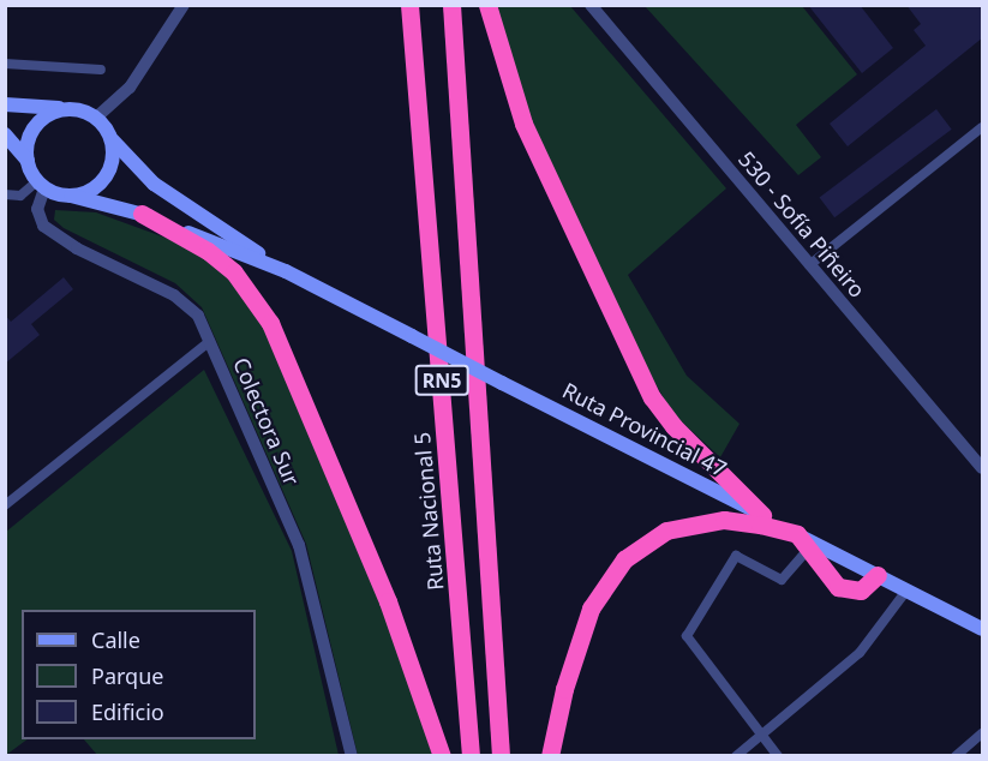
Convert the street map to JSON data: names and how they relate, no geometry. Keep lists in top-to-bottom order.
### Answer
{
  "streets": {
    "highway": ["RN5", "Ruta Nacional 5"],
    "main road": ["Ruta Provincial 47"],
    "street": ["530 - Sofía Piñeiro", "Colectora Sur"]
  },
  "crossings": [
    ["Colectora Sur", "Ruta Provincial 47"]
  ],
  "legend": ["Calle", "Parque", "Edificio"]
}
